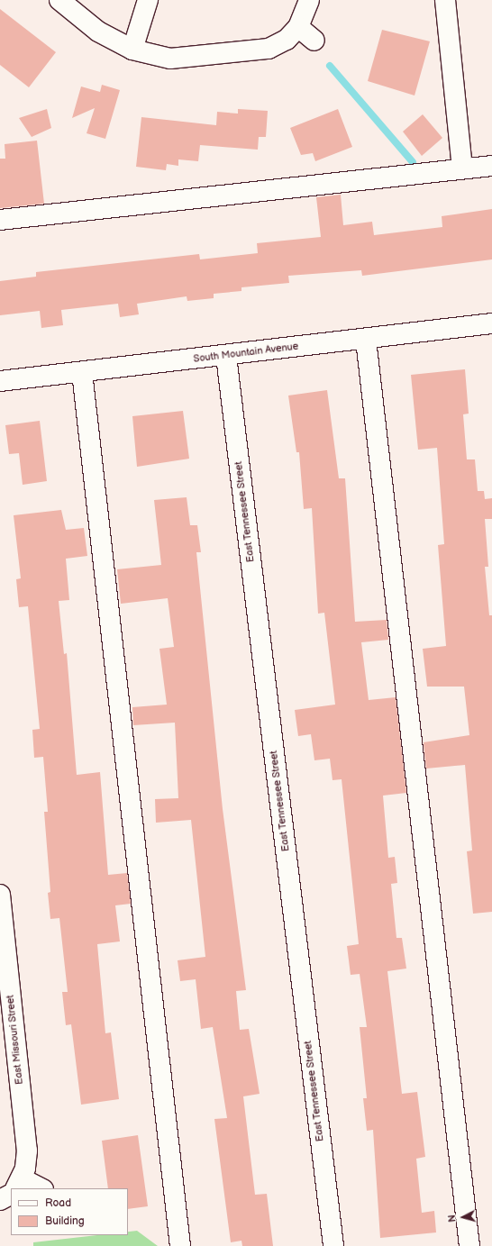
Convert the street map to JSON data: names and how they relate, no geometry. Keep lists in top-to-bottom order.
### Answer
{
  "streets": {
    "street": ["South Mountain Avenue", "East Tennessee Street", "East Missouri Street"]
  },
  "crossings": [
    ["South Mountain Avenue", "East Tennessee Street"]
  ],
  "legend": ["Road", "Building"],
  "north": "left"
}
